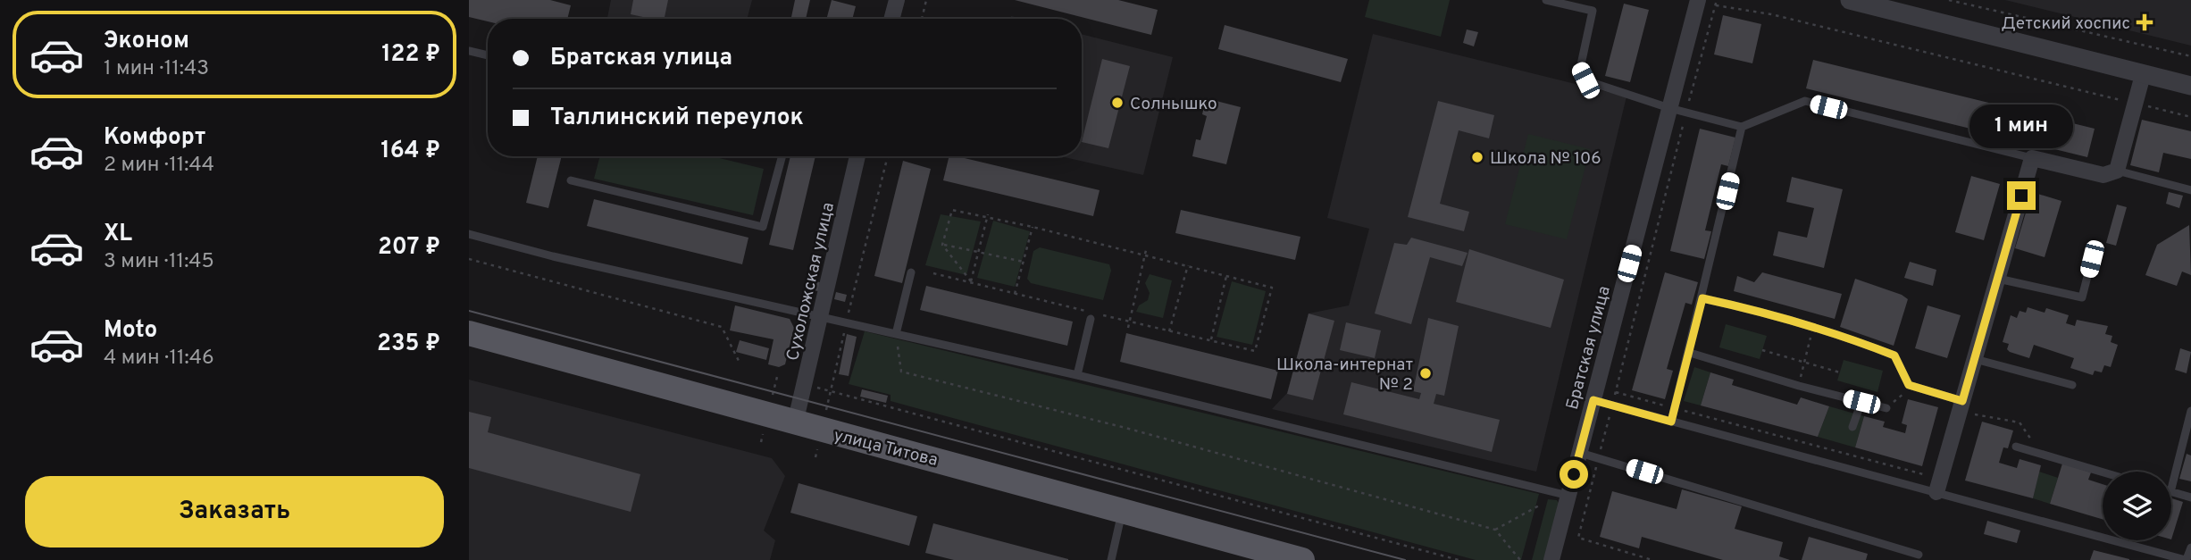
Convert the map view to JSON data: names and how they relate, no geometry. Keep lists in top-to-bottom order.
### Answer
{
  "streets": {
    "main road": ["улица Титова"],
    "street": ["Сухоложская улица", "Братская улица"]
  },
  "crossings": [
    ["Сухоложская улица", "улица Титова"]
  ],
  "places": {
    "health": ["Детский хоспис"],
    "other": ["Солнышко", "Школа № 106", "Школа-интернат № 2"]
  },
  "page": {
    "list": [
      {
        "name": "Эконом",
        "note": "1 мин · 11:43",
        "value": "122 ₽"
      },
      {
        "name": "Комфорт",
        "note": "2 мин · 11:44",
        "value": "164 ₽"
      },
      {
        "name": "XL",
        "note": "3 мин · 11:45",
        "value": "207 ₽"
      },
      {
        "name": "Moto",
        "note": "4 мин · 11:46",
        "value": "235 ₽"
      }
    ],
    "banner": ["Братская улица", "Таллинский переулок"],
    "bubble": "1 мин",
    "buttons": "Заказать"
  }
}
